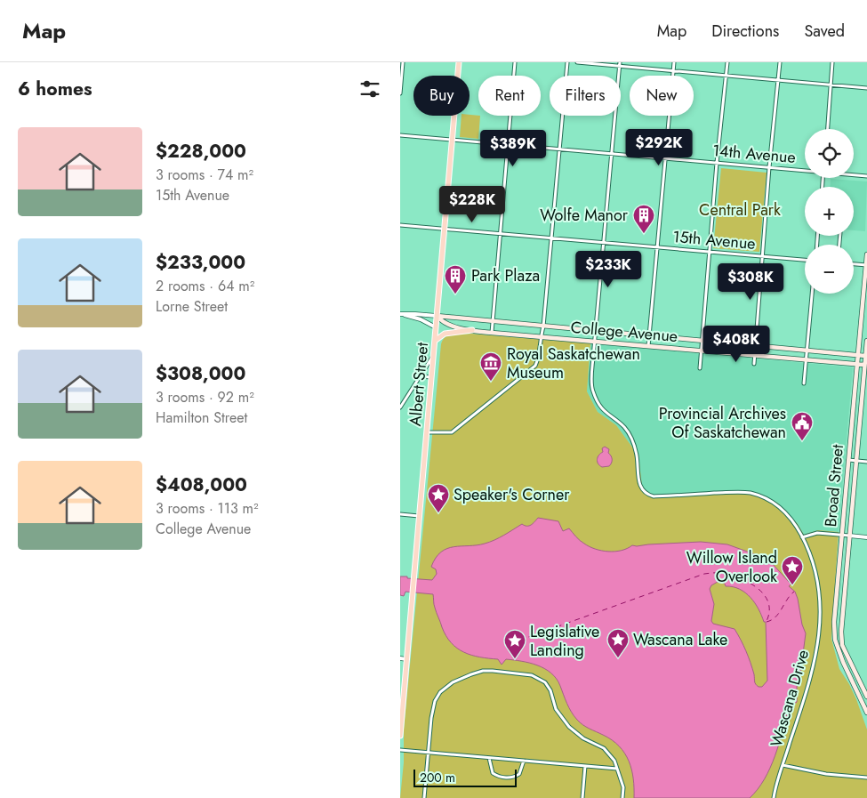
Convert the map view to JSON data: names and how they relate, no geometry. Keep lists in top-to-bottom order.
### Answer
{
  "streets": {
    "main road": ["College Avenue", "Albert Street", "Broad Street"],
    "street": ["14th Avenue", "15th Avenue", "Wascana Drive"]
  },
  "crossings": [
    ["14th Avenue", "Albert Street"],
    ["14th Avenue", "Wascana Drive"],
    ["15th Avenue", "Albert Street"],
    ["15th Avenue", "Wascana Drive"],
    ["College Avenue", "Albert Street"],
    ["College Avenue", "Broad Street"],
    ["College Avenue", "Wascana Drive"]
  ],
  "parks": ["Central Park"],
  "places": {
    "building": ["Wolfe Manor", "Park Plaza"],
    "museum": ["Royal Saskatchewan Museum"],
    "public building": ["Provincial Archives Of Saskatchewan"],
    "place": [
      "Speaker's Corner",
      "Willow Island Overlook",
      "Wascana Lake",
      "Legislative Landing"
    ]
  },
  "scale_bar": "200 m",
  "page": {
    "header": "Map",
    "nav": ["Map", "Directions", "Saved"],
    "heading": "6 homes",
    "chip": [
      "Buy",
      "Rent",
      "Filters",
      "New"
    ],
    "list": [
      {
        "name": "$228,000",
        "note": "3 rooms · 74 m² · 15th Avenue"
      },
      {
        "name": "$233,000",
        "note": "2 rooms · 64 m² · Lorne Street"
      },
      {
        "name": "$308,000",
        "note": "3 rooms · 92 m² · Hamilton Street"
      },
      {
        "name": "$408,000",
        "note": "3 rooms · 113 m² · College Avenue"
      }
    ],
    "map_buttons": ["+", "−"],
    "price": [
      "$292K",
      "$389K",
      "$228K",
      "$233K",
      "$308K",
      "$408K"
    ],
    "scale": "200 m"
  }
}
